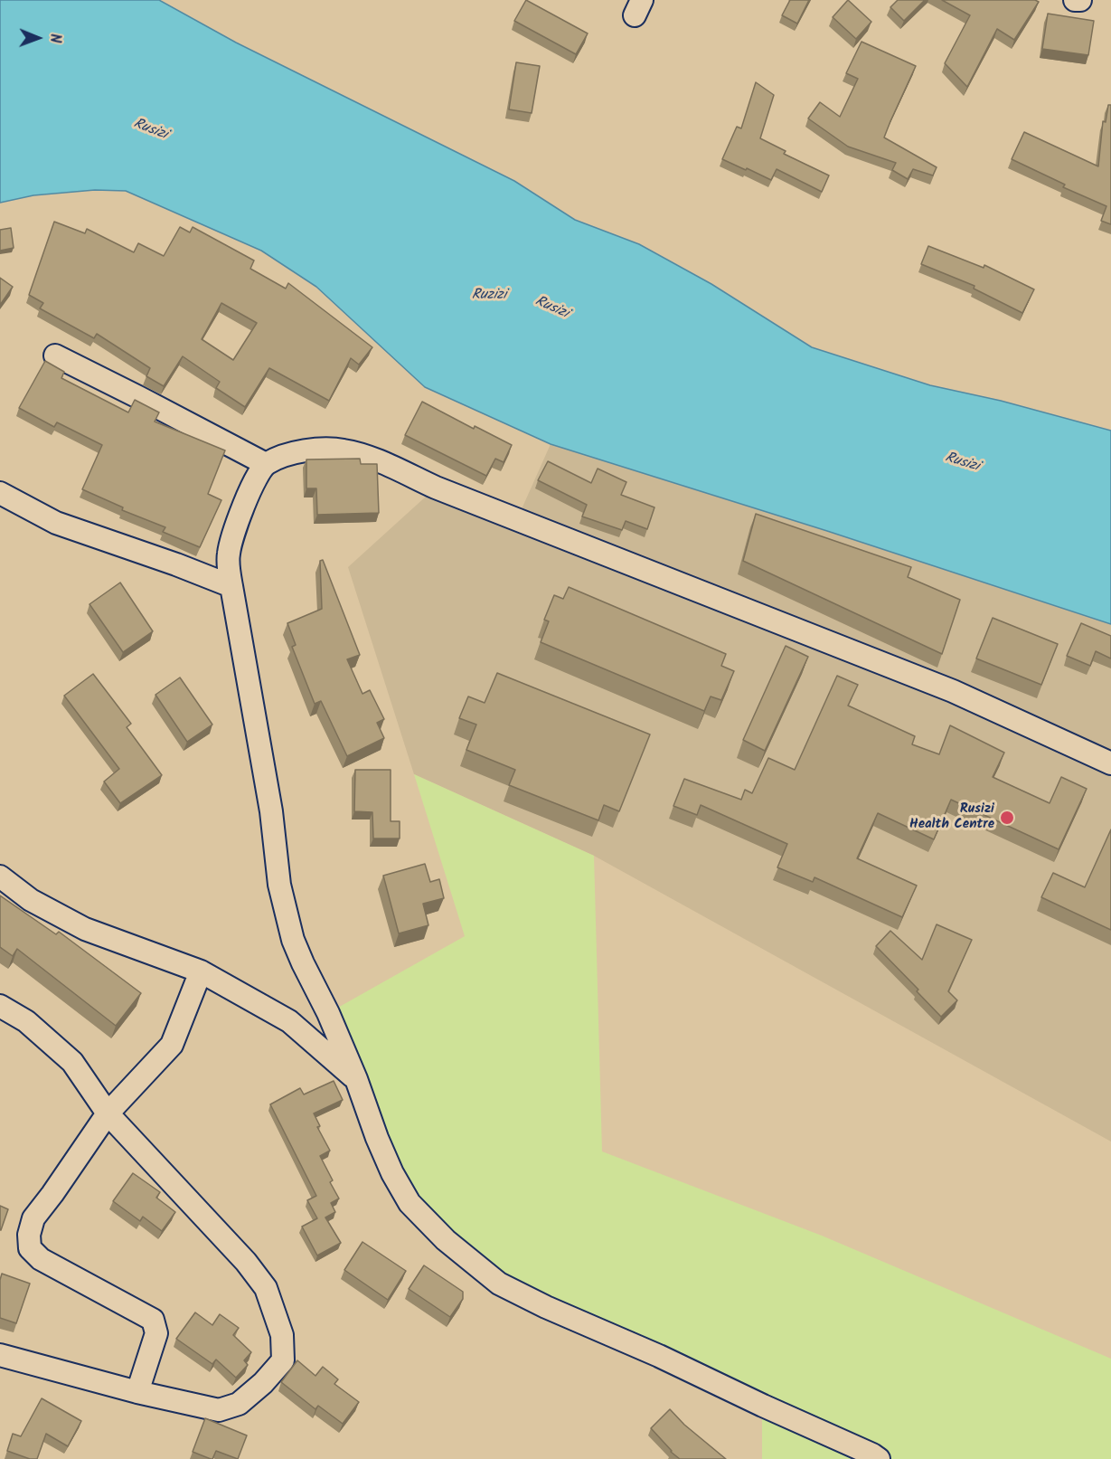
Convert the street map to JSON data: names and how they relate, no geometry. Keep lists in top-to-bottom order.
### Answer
{
  "water": ["Rusizi", "Ruzizi"],
  "places": ["Rusizi Health Centre"],
  "north": "right"
}
